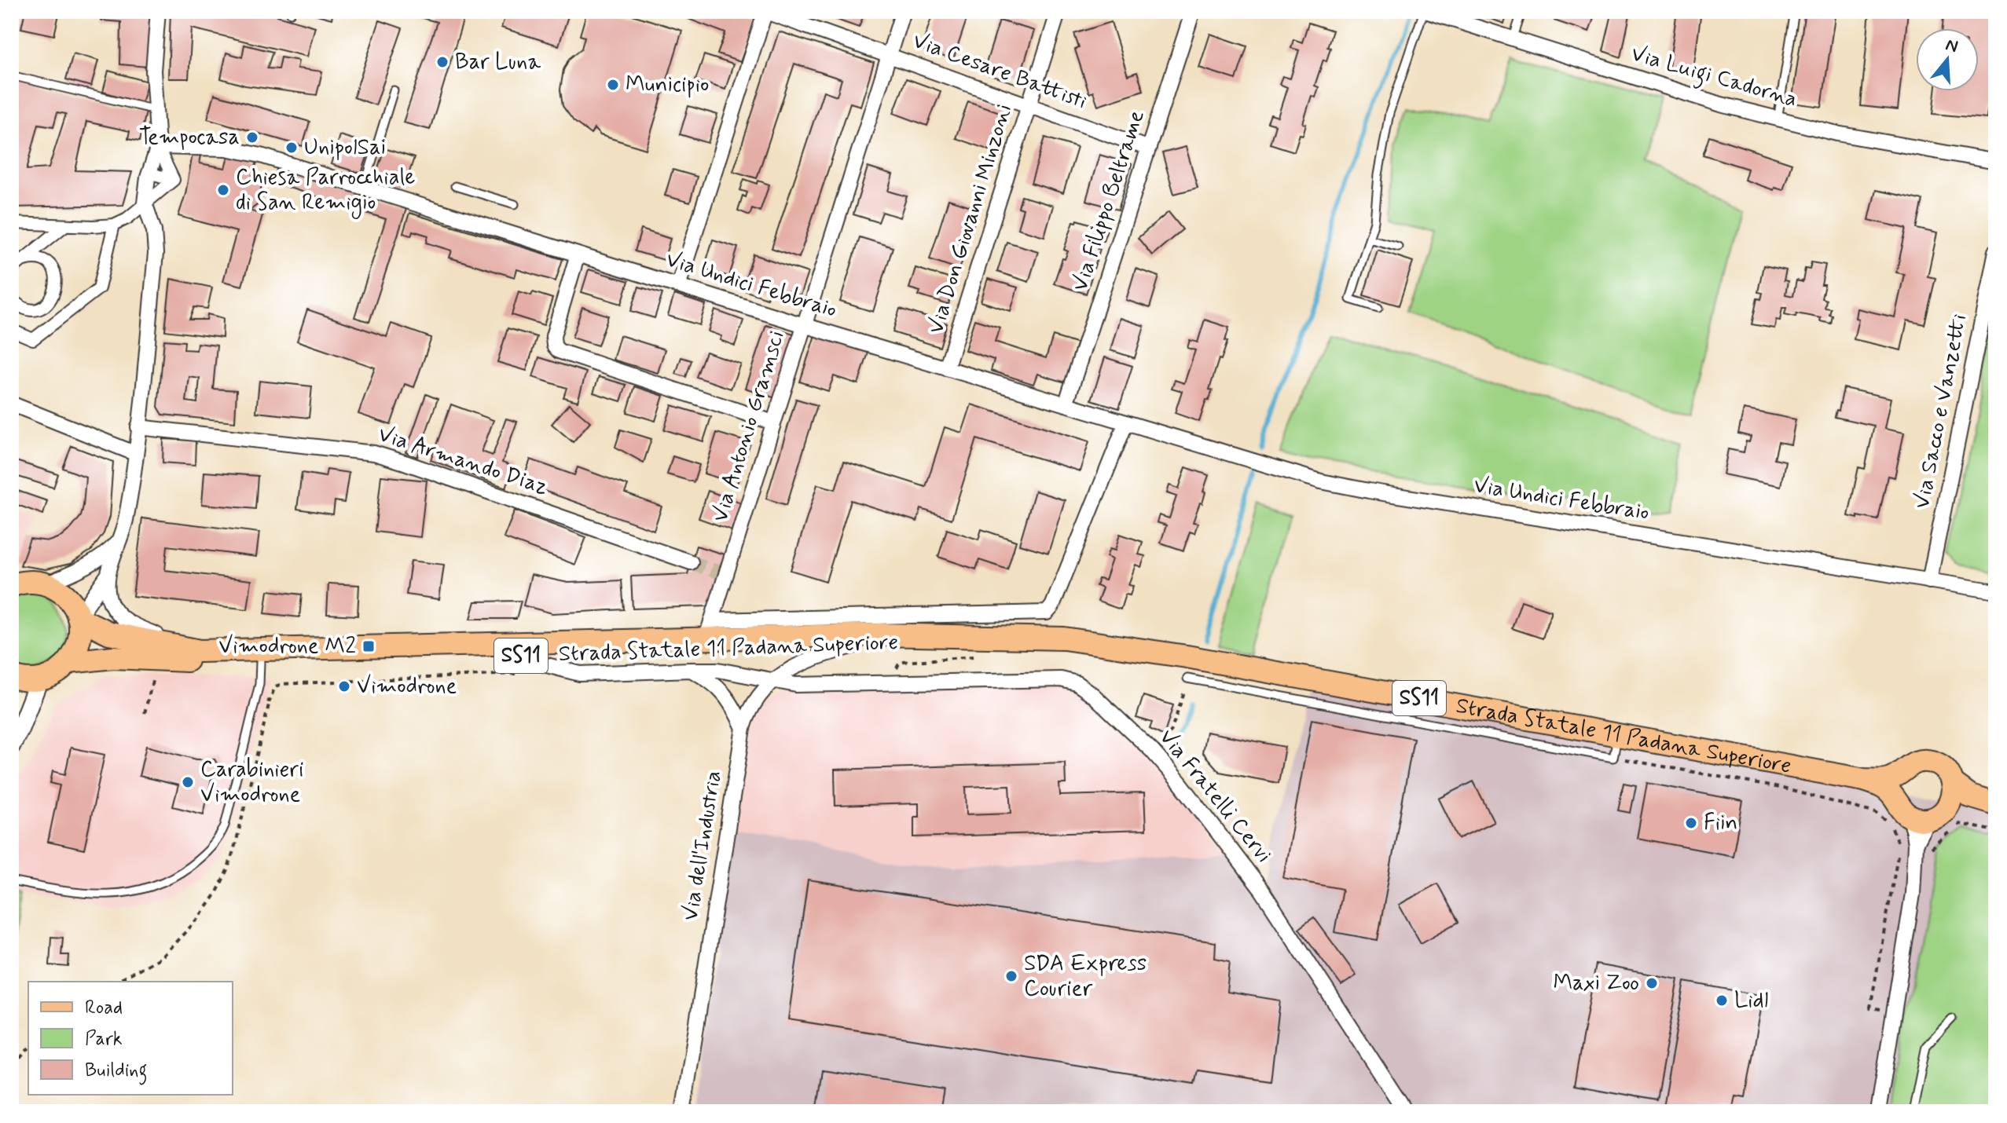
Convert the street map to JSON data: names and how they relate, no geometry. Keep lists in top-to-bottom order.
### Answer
{
  "streets": {
    "main road": ["Strada Statale 11 Padana Superiore", "SS11"],
    "street": [
      "Via Cesare Battisti",
      "Via Luigi Cadorna",
      "Via Filippo Beltrame",
      "Via Don Giovanni Minzoni",
      "Via Undici Febbraio",
      "Via Sacco e Vanzetti",
      "Via Antonio Gramsci",
      "Via Armando Diaz",
      "Via Fratelli Cervi",
      "Via dell'Industria"
    ]
  },
  "crossings": [
    ["Via Cesare Battisti", "Via Filippo Beltrame"],
    ["Via Cesare Battisti", "Via Don Giovanni Minzoni"],
    ["Via Cesare Battisti", "Via Antonio Gramsci"],
    ["Via Filippo Beltrame", "Via Undici Febbraio"],
    ["Via Don Giovanni Minzoni", "Via Undici Febbraio"],
    ["Via Undici Febbraio", "Via Sacco e Vanzetti"],
    ["Via Undici Febbraio", "Via Antonio Gramsci"],
    ["Via Antonio Gramsci", "Strada Statale 11 Padana Superiore"],
    ["Strada Statale 11 Padana Superiore", "Via Fratelli Cervi"],
    ["Strada Statale 11 Padana Superiore", "Via dell'Industria"],
    ["Via Fratelli Cervi", "Via dell'Industria"]
  ],
  "places": {
    "other": [
      "Bar Luna",
      "Municipio",
      "Tempocasa",
      "UnipolSai",
      "Chiesa Parrocchiale di San Remigio",
      "Vimodrone",
      "Carabinieri Vimodrone",
      "Fiin",
      "SDA Express Courier",
      "Maxi Zoo",
      "Lidl"
    ],
    "transit": ["Vimodrone M2"]
  },
  "legend": ["Road", "Park", "Building"],
  "north": "top"
}
